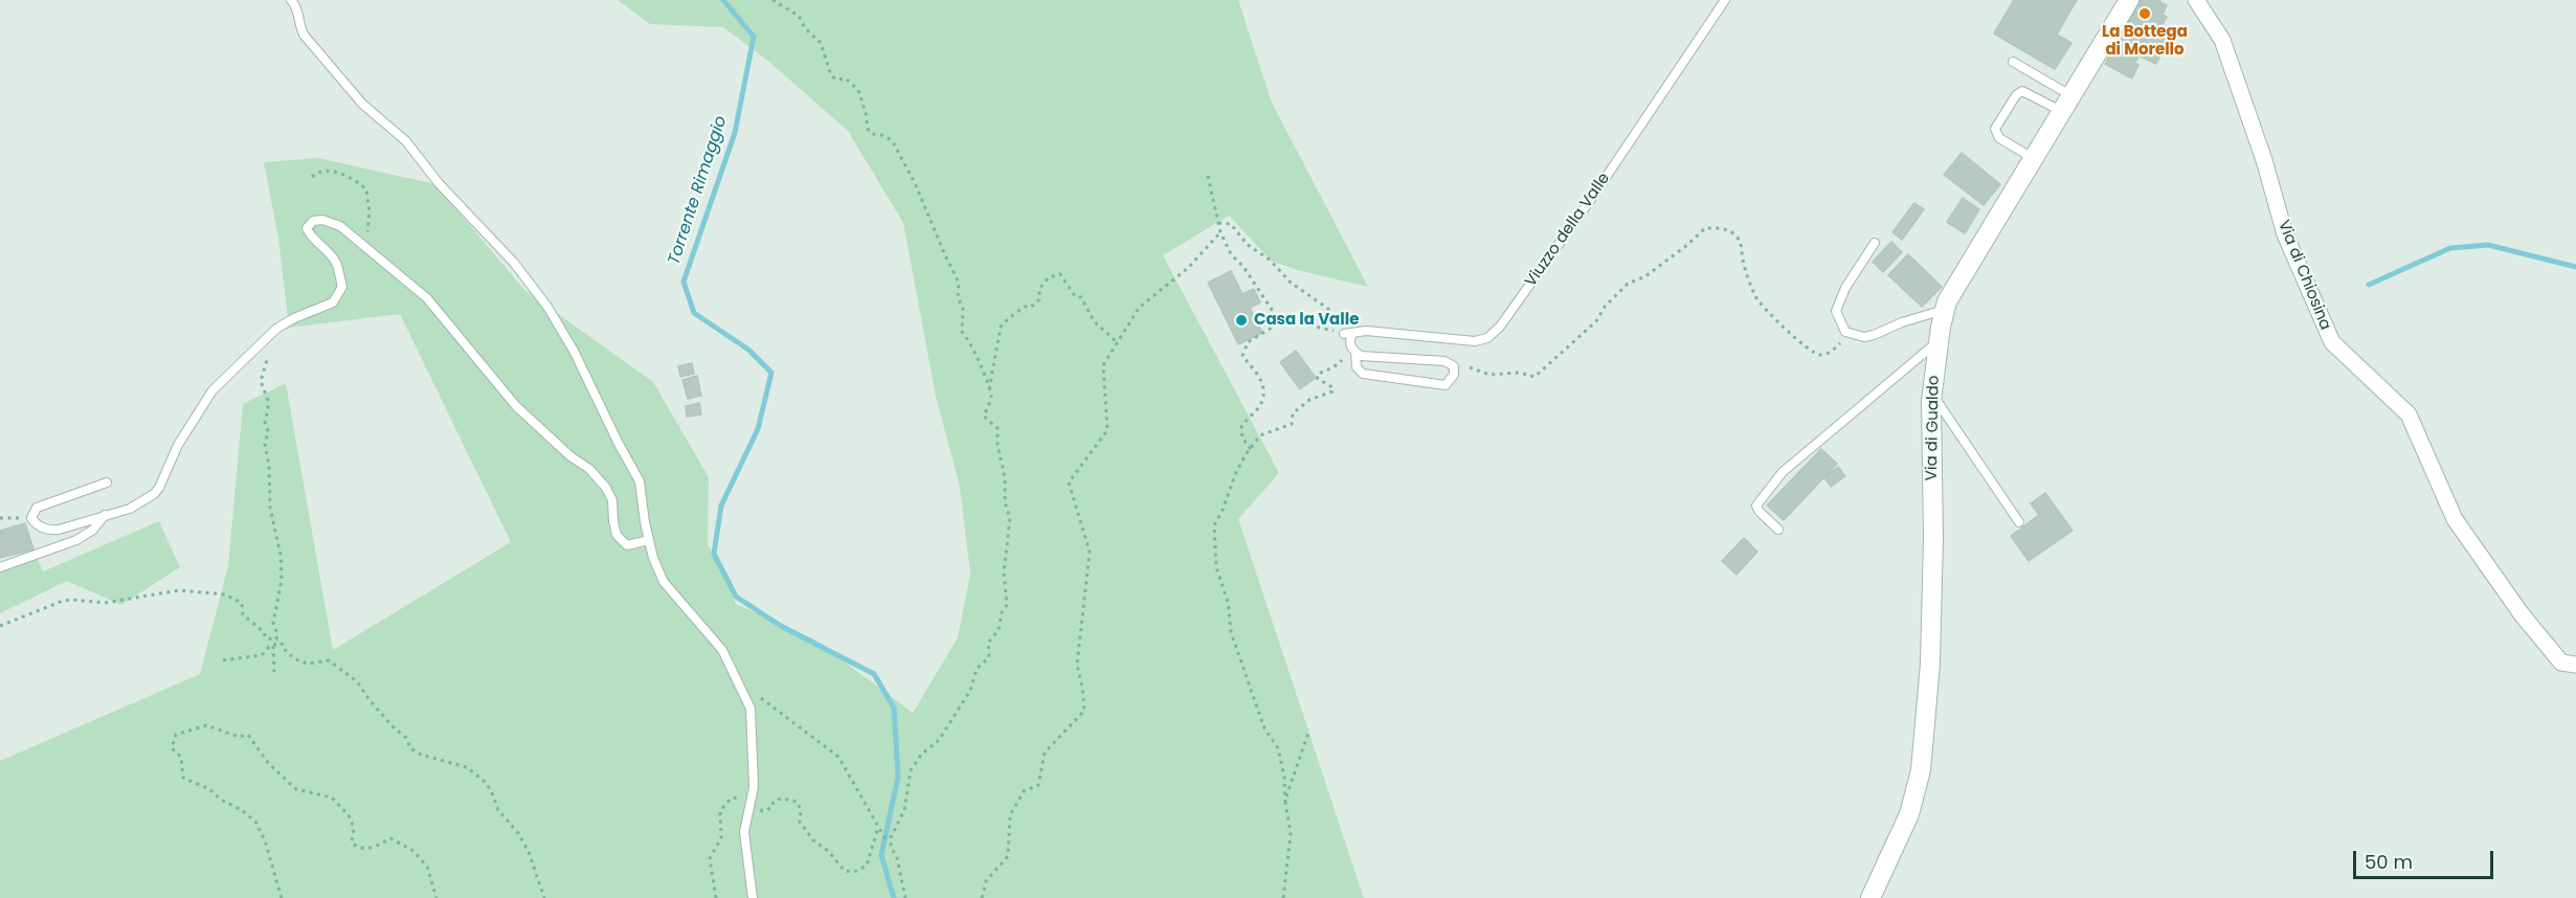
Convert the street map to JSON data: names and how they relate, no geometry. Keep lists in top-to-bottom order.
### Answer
{
  "streets": {
    "street": ["Via di Chiosina", "Via di Gualdo"],
    "lane": ["Viuzzo della Valle"]
  },
  "water": ["Torrente Rimaggio"],
  "places": ["La Bottega di Morello", "Casa la Valle"],
  "scale_bar": "50 m"
}
